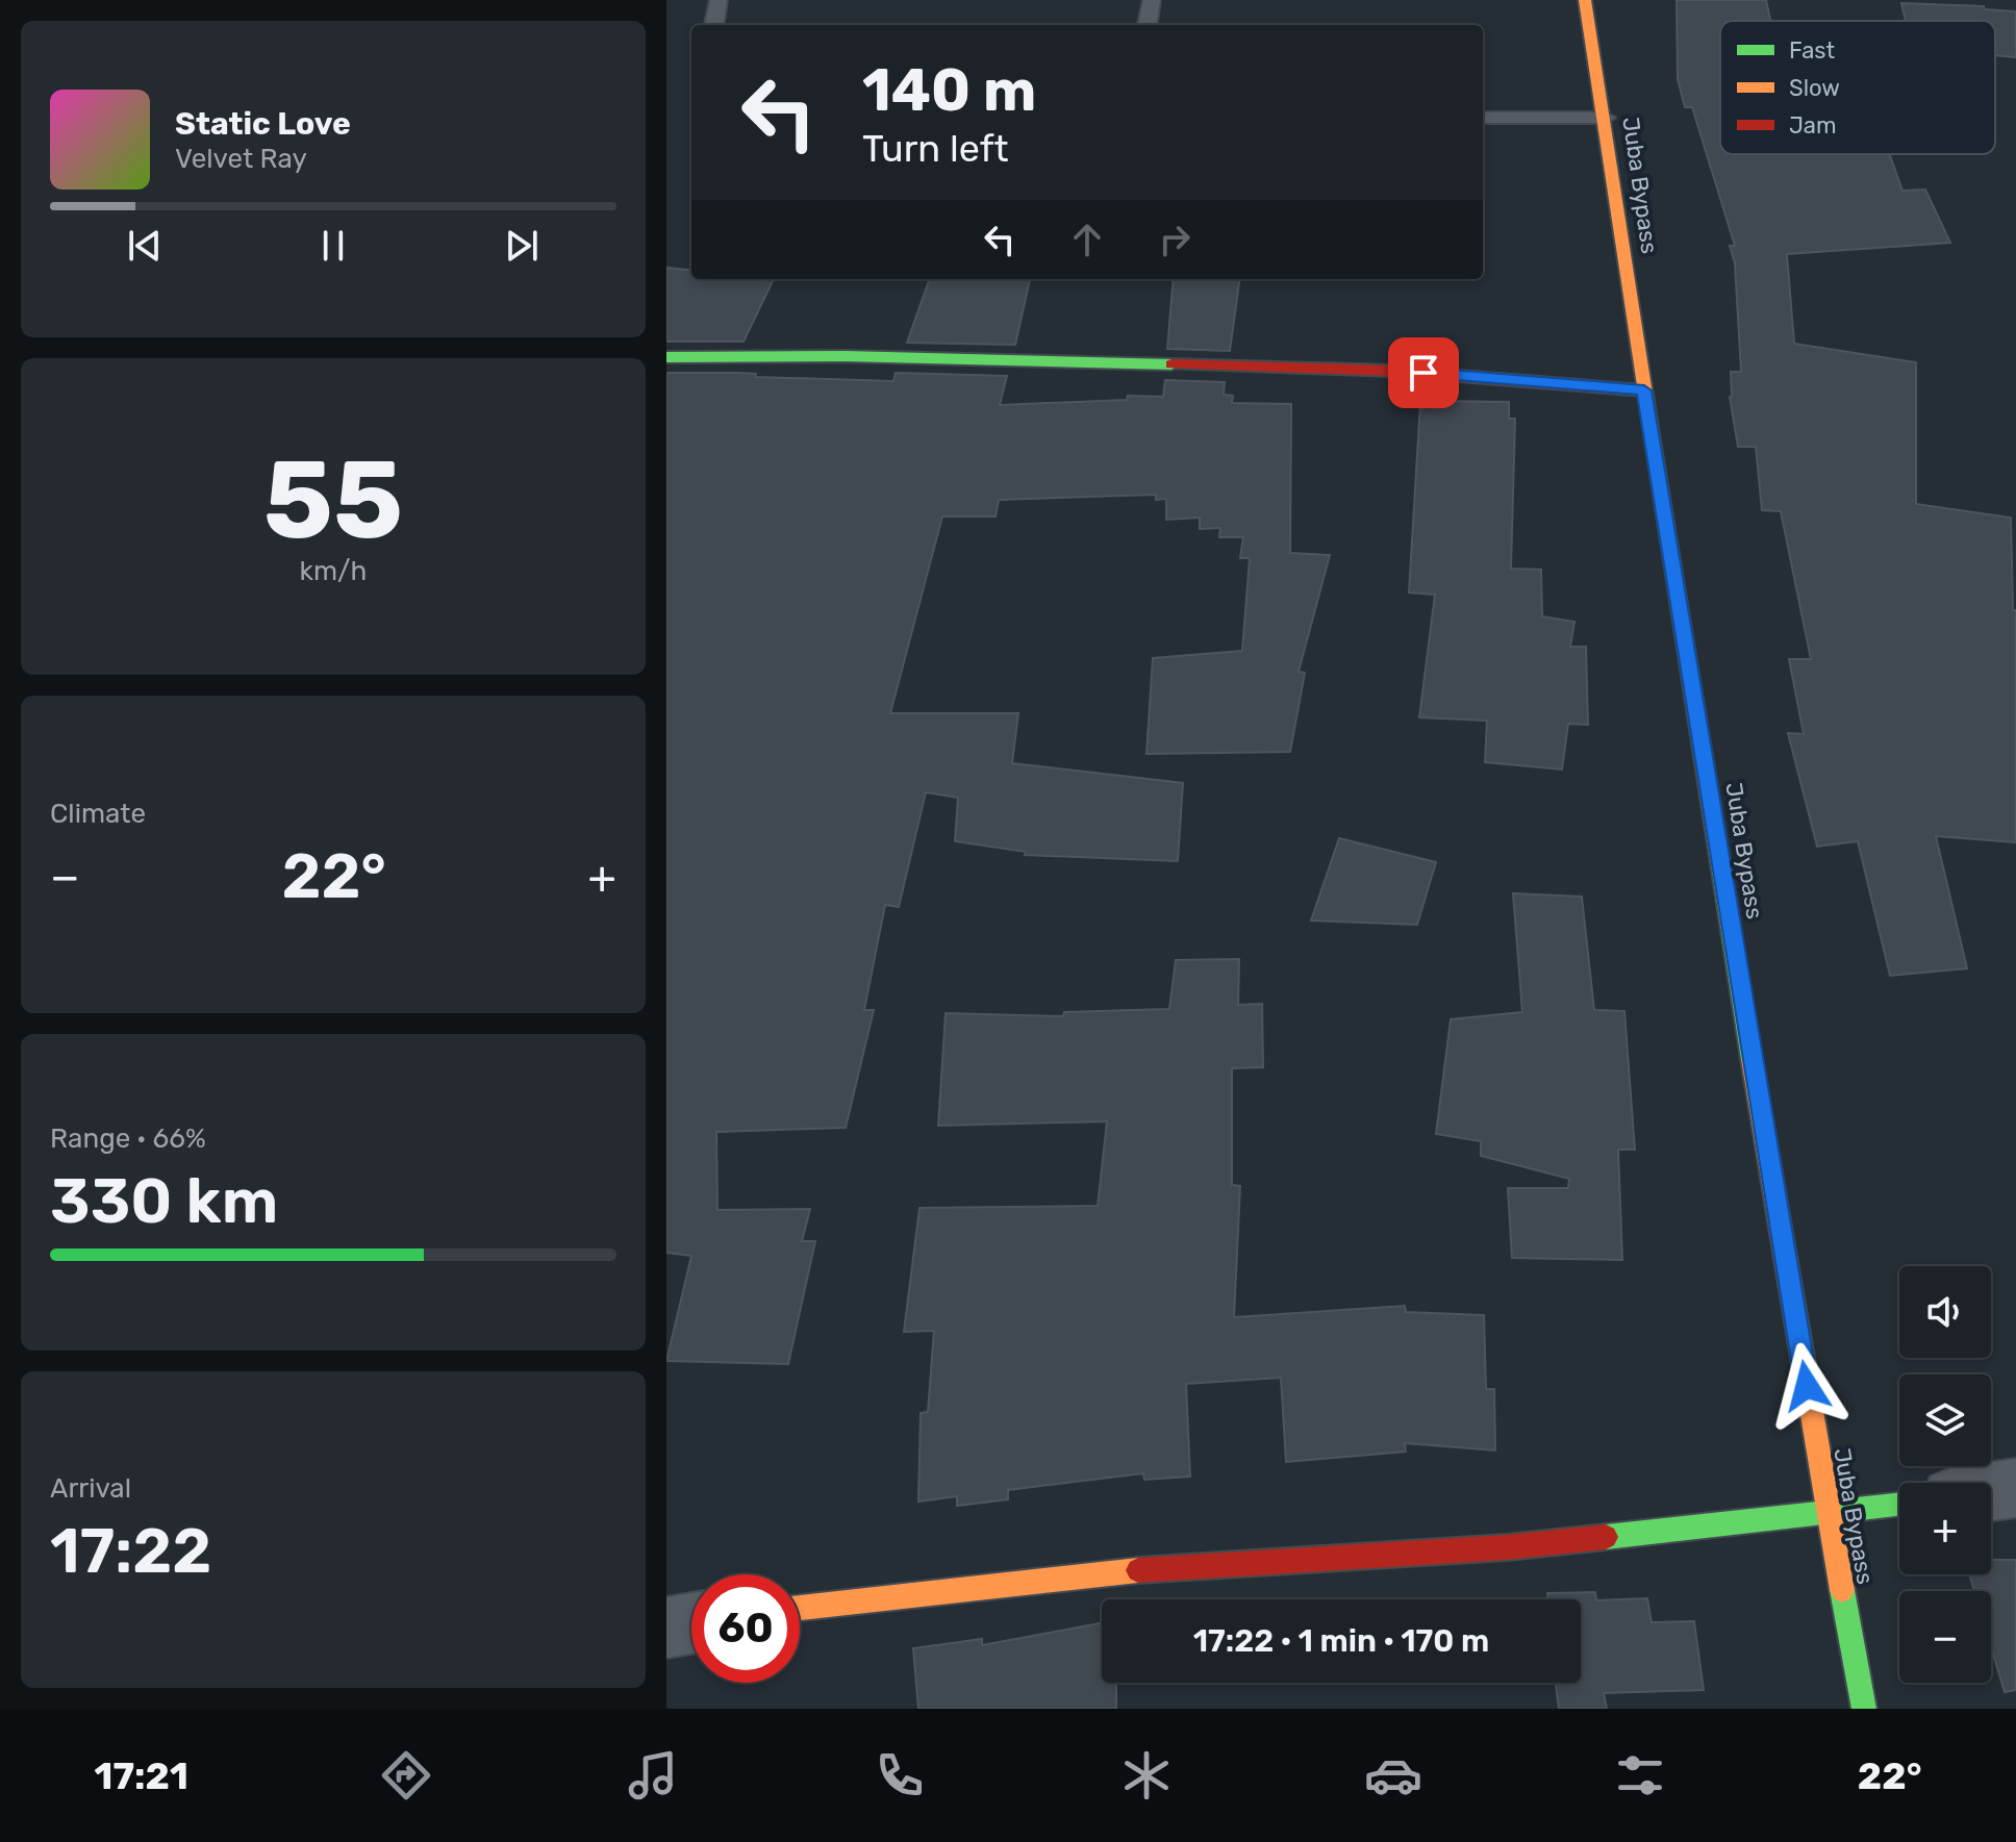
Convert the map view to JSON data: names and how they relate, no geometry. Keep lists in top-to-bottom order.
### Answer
{
  "streets": {
    "main road": ["Juba Bypass"]
  },
  "legend": ["Fast", "Slow", "Jam"],
  "page": {
    "turn": ["140 m", "Turn left"],
    "song": ["Static Love", "Velvet Ray"],
    "tile": [
      ["55", "km/h"],
      "Climate",
      ["Range · 66%", "330 km"],
      ["Arrival", "17:22"]
    ],
    "heat": ["−", "22°", "+"],
    "map_buttons": ["+", "−"],
    "limit": "60",
    "trip": "17:22 · 1 min · 170 m",
    "tabs": ["17:21", "22°"]
  }
}
